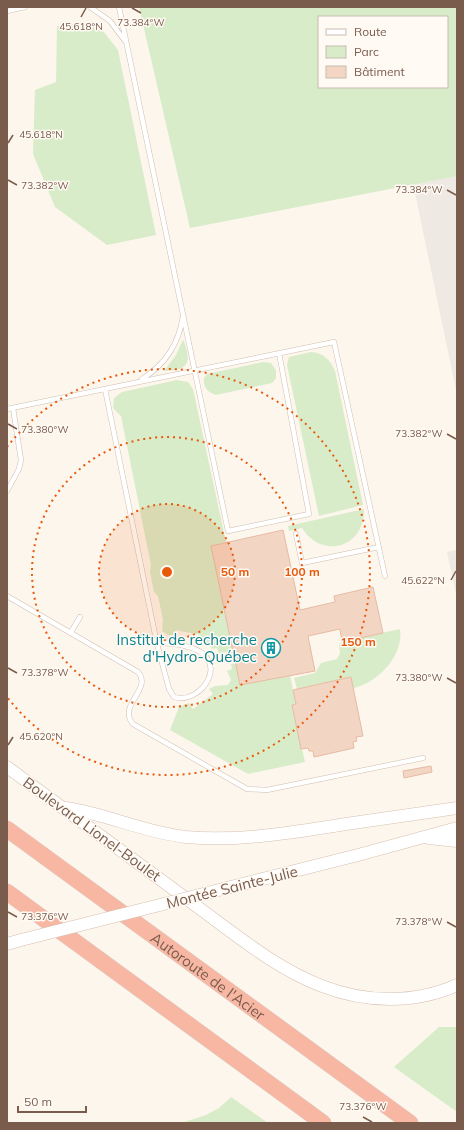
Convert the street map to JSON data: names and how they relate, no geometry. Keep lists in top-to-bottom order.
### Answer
{
  "streets": {
    "highway": ["Autoroute de l'Acier"],
    "main road": ["Boulevard Lionel-Boulet", "Montée Sainte-Julie"]
  },
  "places": {
    "building": ["Institut de recherche d'Hydro-Québec"]
  },
  "legend": ["Route", "Parc", "Bâtiment"],
  "scale_bar": "50 m",
  "coordinates": [
    "73.384°W",
    "45.618°N",
    "73.382°W",
    "73.380°W",
    "45.622°N",
    "73.378°W",
    "45.620°N",
    "73.376°W"
  ],
  "rings": ["50 m", "100 m", "150 m"]
}
